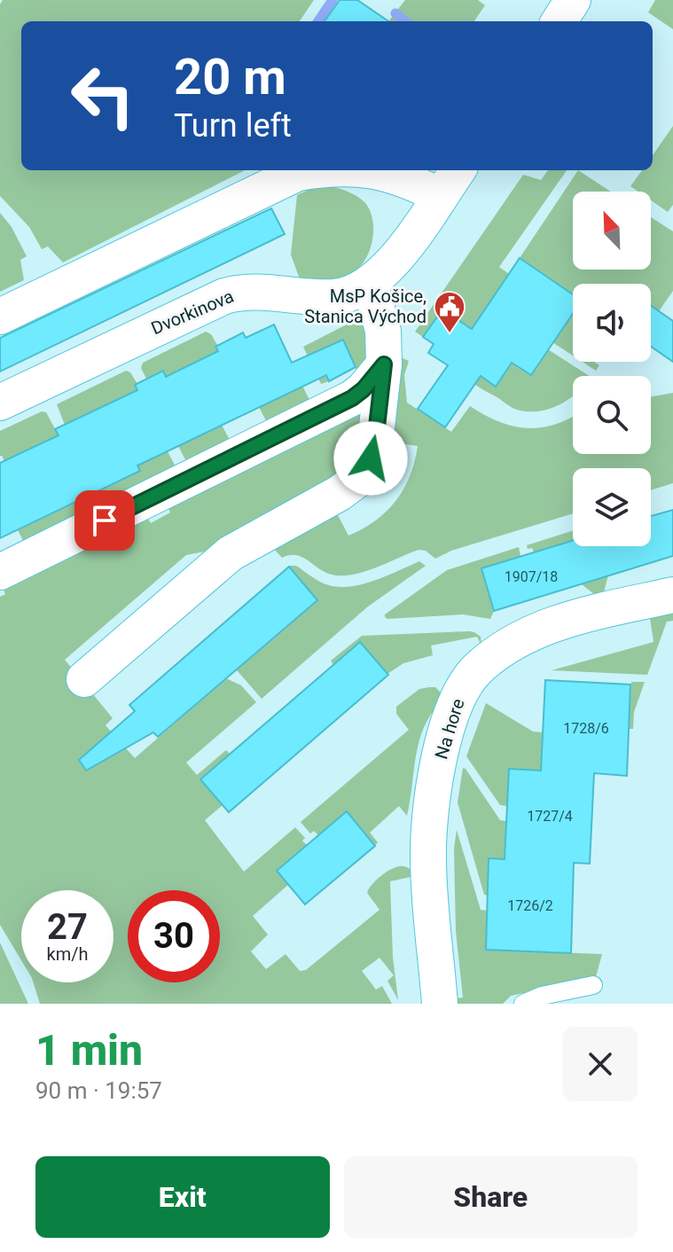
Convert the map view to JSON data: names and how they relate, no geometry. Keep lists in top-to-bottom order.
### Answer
{
  "streets": {
    "street": ["Dvorkinova", "Na hore"]
  },
  "places": {
    "public building": ["MsP Košice, Stanica Východ"]
  },
  "house_numbers": [
    "1907/18",
    "1728/6",
    "1727/4",
    "1726/2"
  ],
  "north": "top left",
  "page": {
    "turn": ["20 m", "Turn left"],
    "speed": "27 km/h",
    "limit": "30",
    "heading": ["1 min", "90 m · 19:57"],
    "buttons": ["Exit", "Share"]
  }
}
